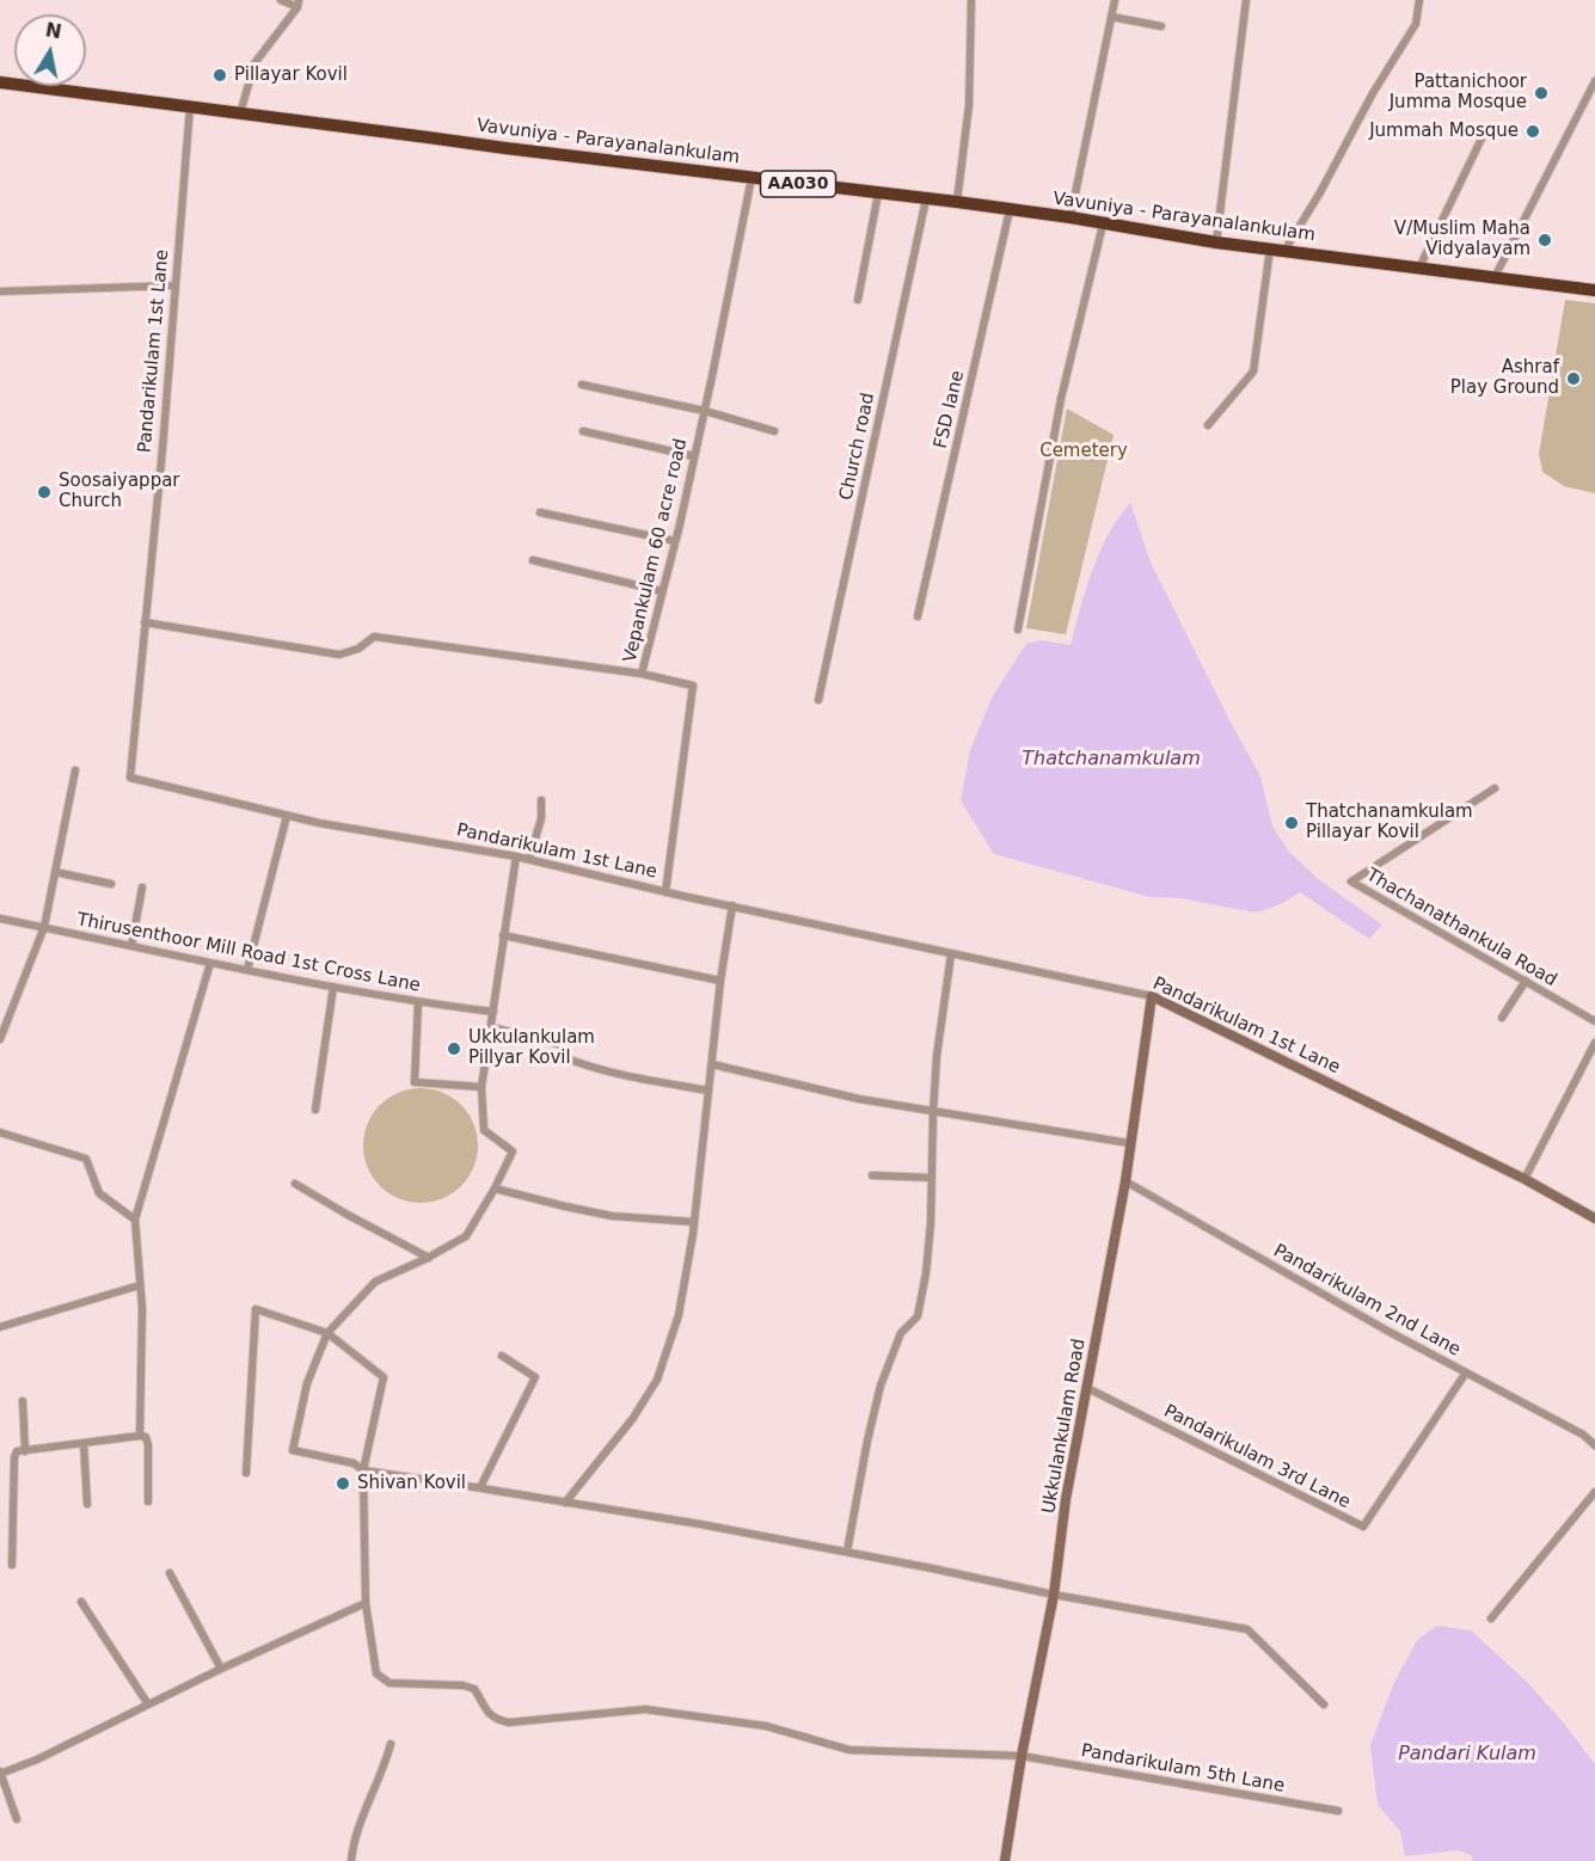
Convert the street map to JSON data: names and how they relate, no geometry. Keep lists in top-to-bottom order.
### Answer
{
  "streets": {
    "highway": ["Vavuniya - Parayanalankulam", "AA030"],
    "street": [
      "Pandarikulam 1st Lane",
      "FSD lane",
      "Church road",
      "Vepankulam 60 acre road",
      "Thachanathankula Road",
      "Thirusenthoor Mill Road 1st Cross Lane",
      "Pandarikulam 2nd Lane",
      "Ukkulankulam Road",
      "Pandarikulam 3rd Lane",
      "Pandarikulam 5th Lane"
    ]
  },
  "crossings": [
    ["Vavuniya - Parayanalankulam", "Pandarikulam 1st Lane"],
    ["Vavuniya - Parayanalankulam", "FSD lane"],
    ["Vavuniya - Parayanalankulam", "Church road"],
    ["Vavuniya - Parayanalankulam", "Vepankulam 60 acre road"],
    ["Pandarikulam 1st Lane", "Vepankulam 60 acre road"],
    ["Pandarikulam 1st Lane", "Ukkulankulam Road"],
    ["Pandarikulam 2nd Lane", "Ukkulankulam Road"],
    ["Pandarikulam 2nd Lane", "Pandarikulam 3rd Lane"],
    ["Ukkulankulam Road", "Pandarikulam 3rd Lane"],
    ["Ukkulankulam Road", "Pandarikulam 5th Lane"]
  ],
  "water": ["Thatchanamkulam", "Pandari Kulam"],
  "parks": ["Cemetery"],
  "places": [
    "Pillayar Kovil",
    "Pattanichoor Jumma Mosque",
    "Jummah Mosque",
    "V/Muslim Maha Vidyalayam",
    "Ashraf Play Ground",
    "Soosaiyappar Church",
    "Thatchanamkulam Pillayar Kovil",
    "Ukkulankulam Pillyar Kovil",
    "Shivan Kovil"
  ],
  "north": "top"
}
